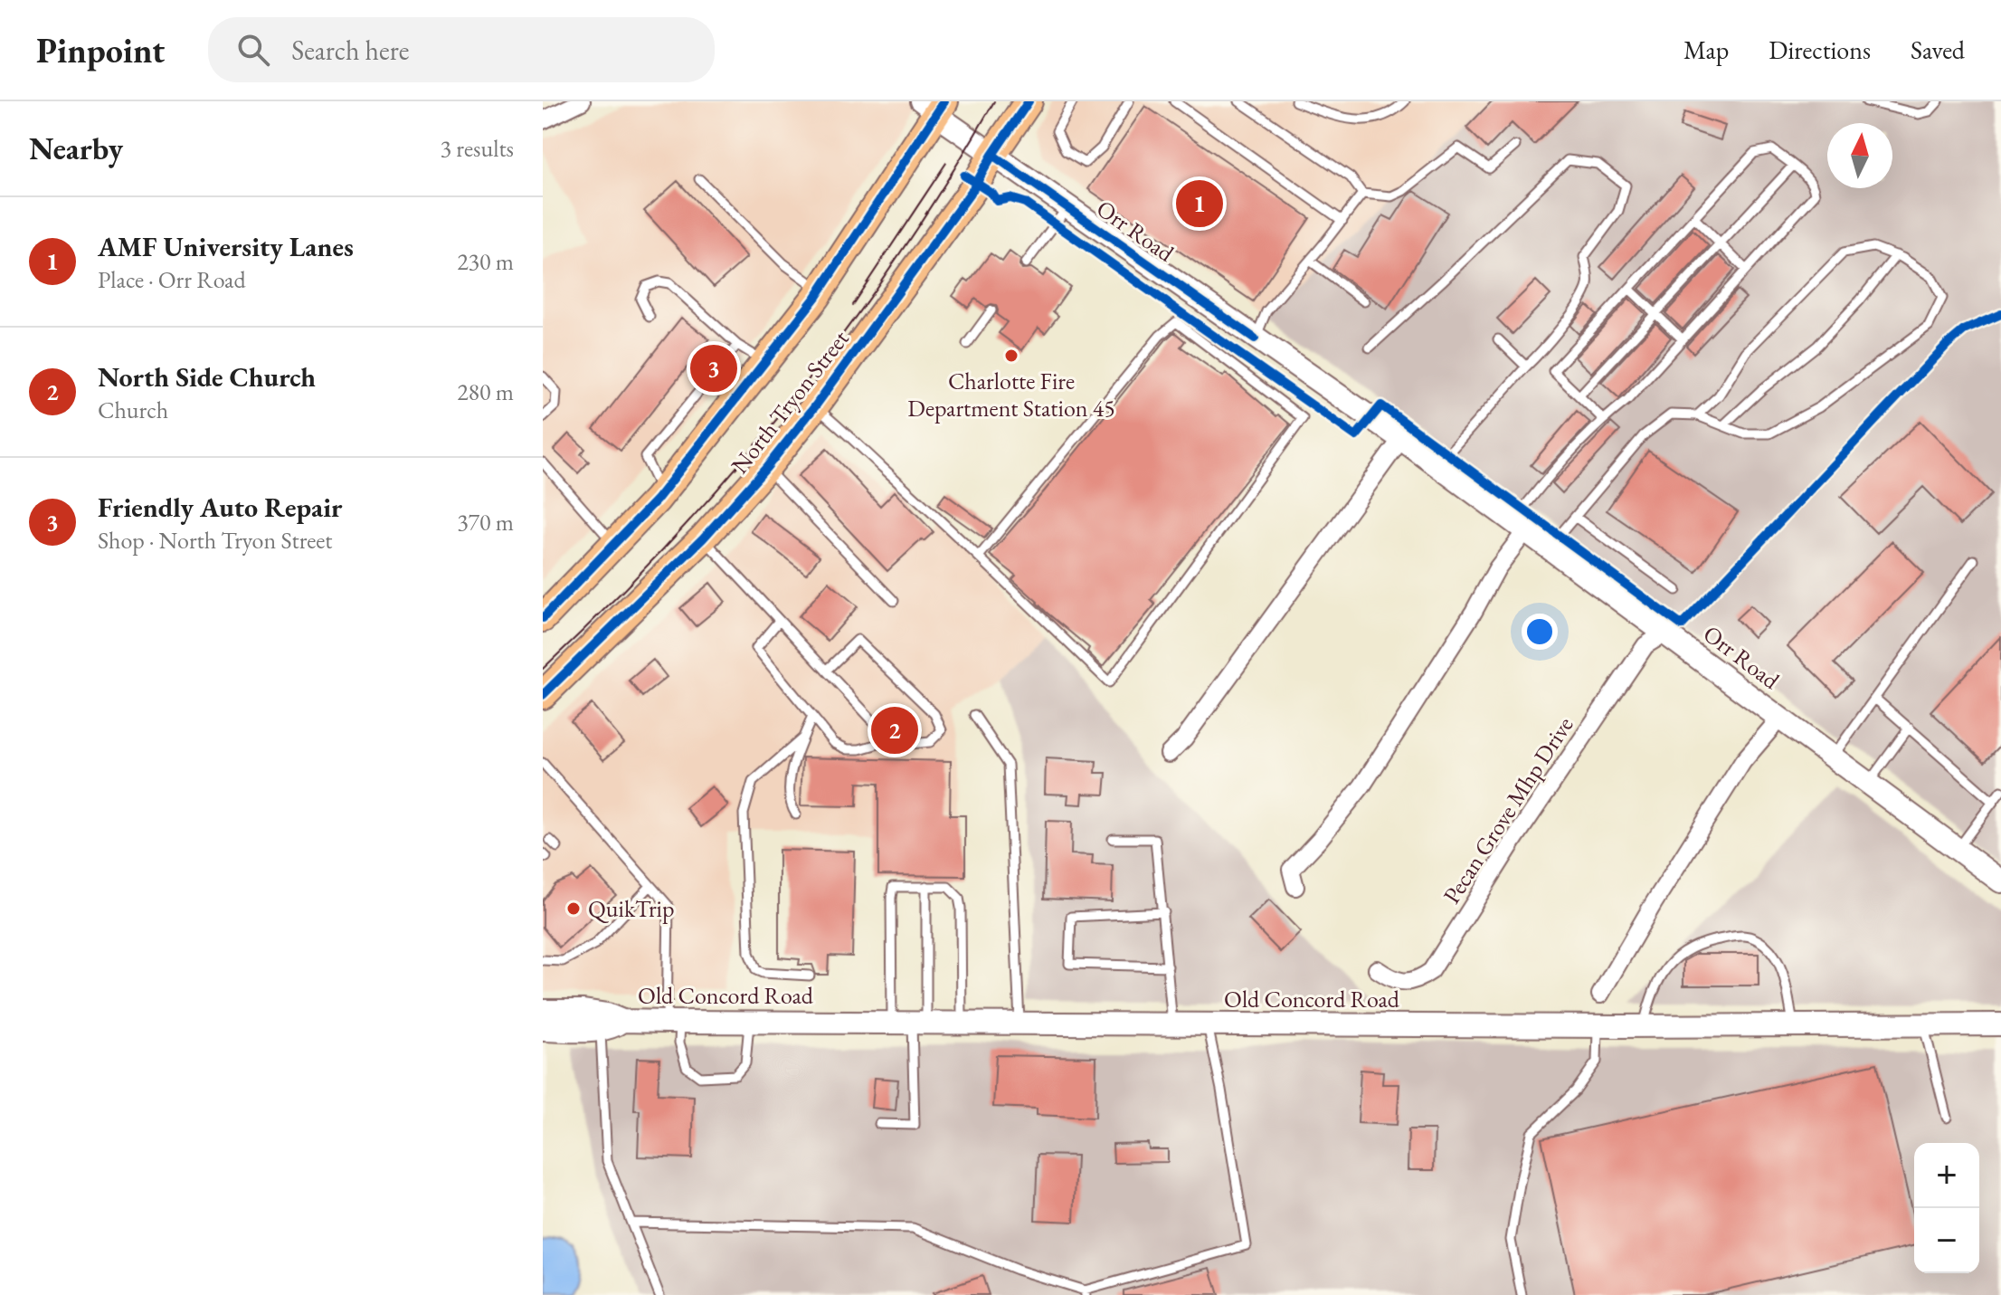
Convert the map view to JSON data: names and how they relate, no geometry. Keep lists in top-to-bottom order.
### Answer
{
  "streets": {
    "main road": ["North Tryon Street"],
    "street": ["Orr Road", "Pecan Grove Mhp Drive", "Old Concord Road"]
  },
  "crossings": [
    ["Orr Road", "North Tryon Street"],
    ["Orr Road", "Pecan Grove Mhp Drive"]
  ],
  "places": ["Charlotte Fire Department Station 45", "QuikTrip"],
  "north": "top",
  "page": {
    "header": "Pinpoint",
    "search": "Search here",
    "nav": ["Map", "Directions", "Saved"],
    "heading": ["Nearby", "3 results"],
    "pins": ["1", "3", "2"],
    "list": [
      {
        "mark": "1",
        "name": "AMF University Lanes",
        "note": "Place · Orr Road",
        "value": "230 m"
      },
      {
        "mark": "2",
        "name": "North Side Church",
        "note": "Church",
        "value": "280 m"
      },
      {
        "mark": "3",
        "name": "Friendly Auto Repair",
        "note": "Shop · North Tryon Street",
        "value": "370 m"
      }
    ],
    "map_buttons": ["+", "−"]
  }
}
